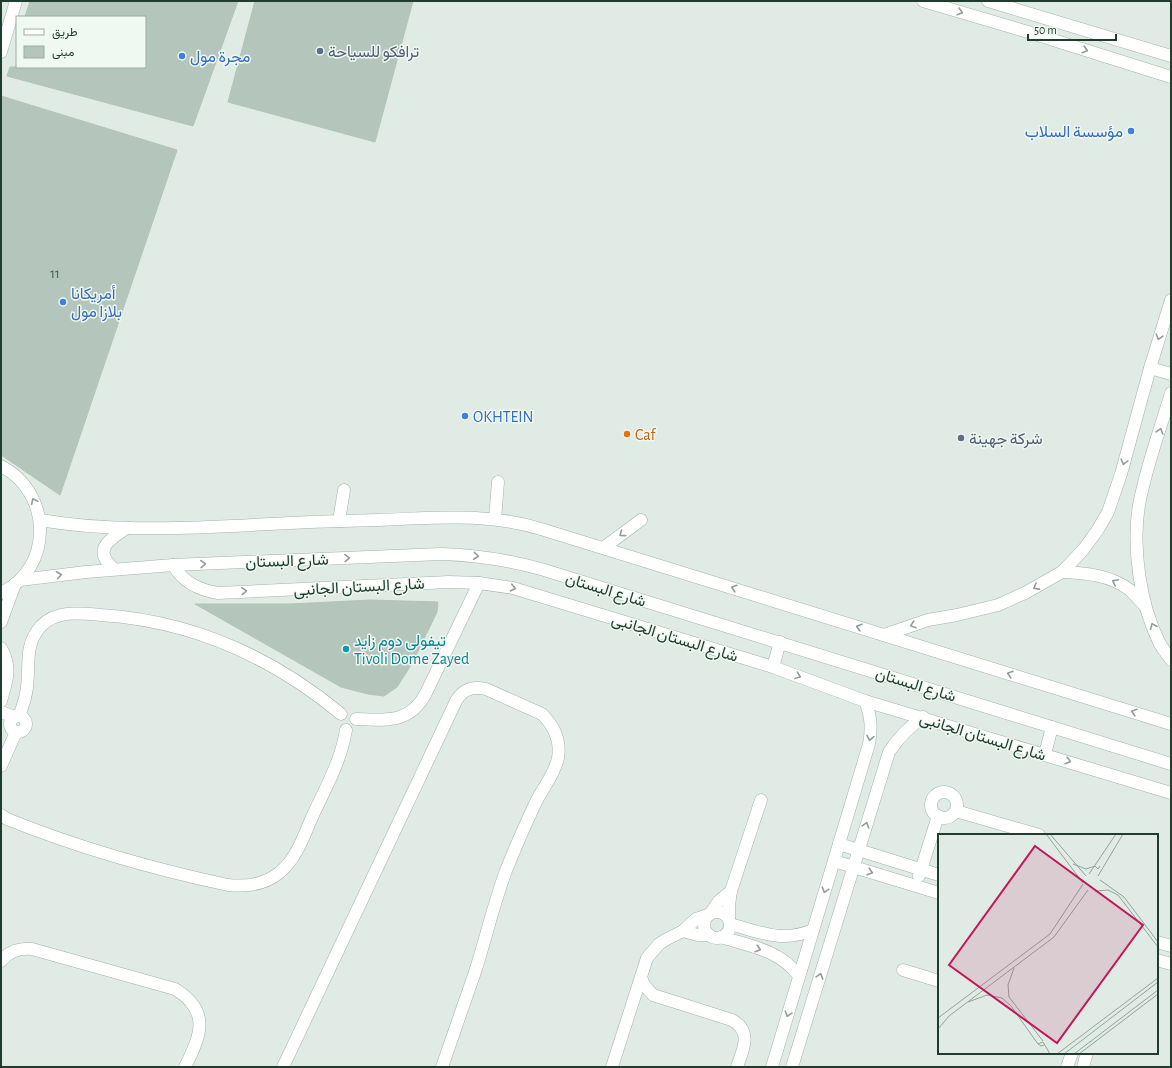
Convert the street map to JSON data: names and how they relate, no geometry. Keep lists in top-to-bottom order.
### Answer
{
  "streets": {
    "street": ["شارع البستان", "شارع البستان الجانبى"]
  },
  "crossings": [
    ["شارع البستان", "شارع البستان الجانبى"]
  ],
  "places": [
    "ترافكو للسياحة",
    "مجرة مول",
    "مؤسسة السلاب",
    "أمريكانا بلازا مول",
    "OKHTEIN",
    "Caf",
    "شركة جهينة",
    "تيفولى دوم زايد Tivoli Dome Zayed"
  ],
  "house_numbers": ["11"],
  "legend": ["طريق", "مبنى"],
  "scale_bar": "50 m"
}
